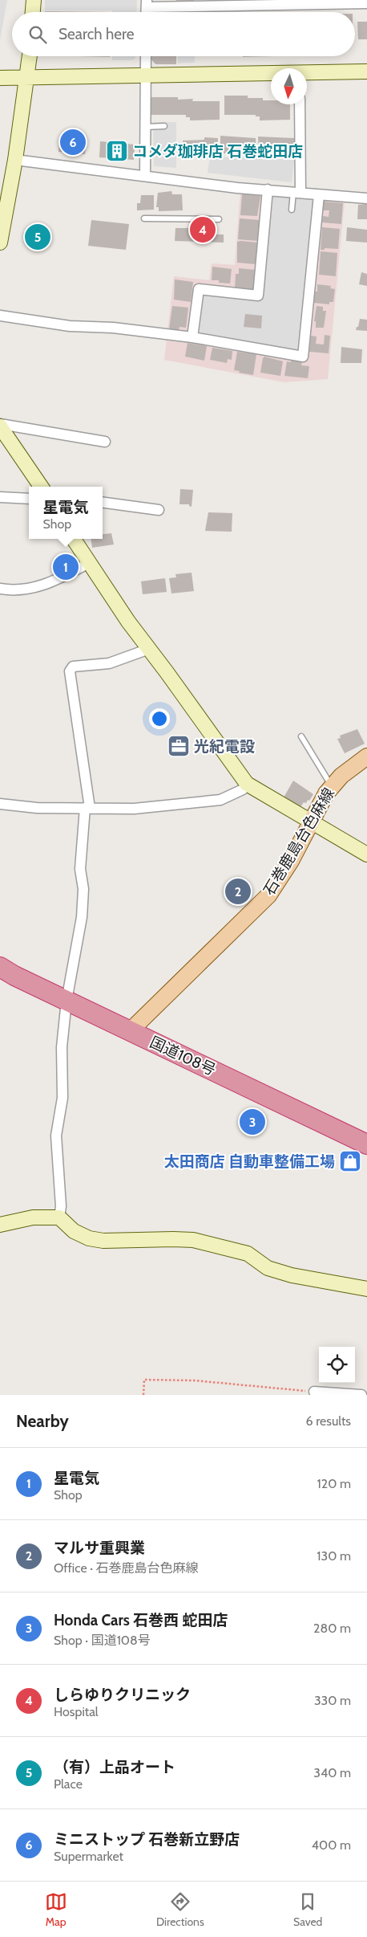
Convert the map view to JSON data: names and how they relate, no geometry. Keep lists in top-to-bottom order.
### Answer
{
  "streets": {
    "highway": ["国道108号"],
    "main road": ["石巻鹿島台色麻線"]
  },
  "crossings": [
    ["石巻鹿島台色麻線", "国道108号"]
  ],
  "places": {
    "building": ["コメダ珈琲店 石巻蛇田店"],
    "office": ["光紀電設"],
    "shop": ["太田商店 自動車整備工場"]
  },
  "north": "bottom",
  "page": {
    "search": "Search here",
    "pins": [
      "6",
      "4",
      "5",
      "1",
      "2",
      "3"
    ],
    "popup": ["星電気", "Shop"],
    "heading": ["Nearby", "6 results"],
    "list": [
      {
        "mark": "1",
        "name": "星電気",
        "note": "Shop",
        "value": "120 m"
      },
      {
        "mark": "2",
        "name": "マルサ重興業",
        "note": "Office · 石巻鹿島台色麻線",
        "value": "130 m"
      },
      {
        "mark": "3",
        "name": "Honda Cars 石巻西 蛇田店",
        "note": "Shop · 国道108号",
        "value": "280 m"
      },
      {
        "mark": "4",
        "name": "しらゆりクリニック",
        "note": "Hospital",
        "value": "330 m"
      },
      {
        "mark": "5",
        "name": "（有）上品オート",
        "note": "Place",
        "value": "340 m"
      },
      {
        "mark": "6",
        "name": "ミニストップ 石巻新立野店",
        "note": "Supermarket",
        "value": "400 m"
      }
    ],
    "nav": ["Map", "Directions", "Saved"]
  }
}
